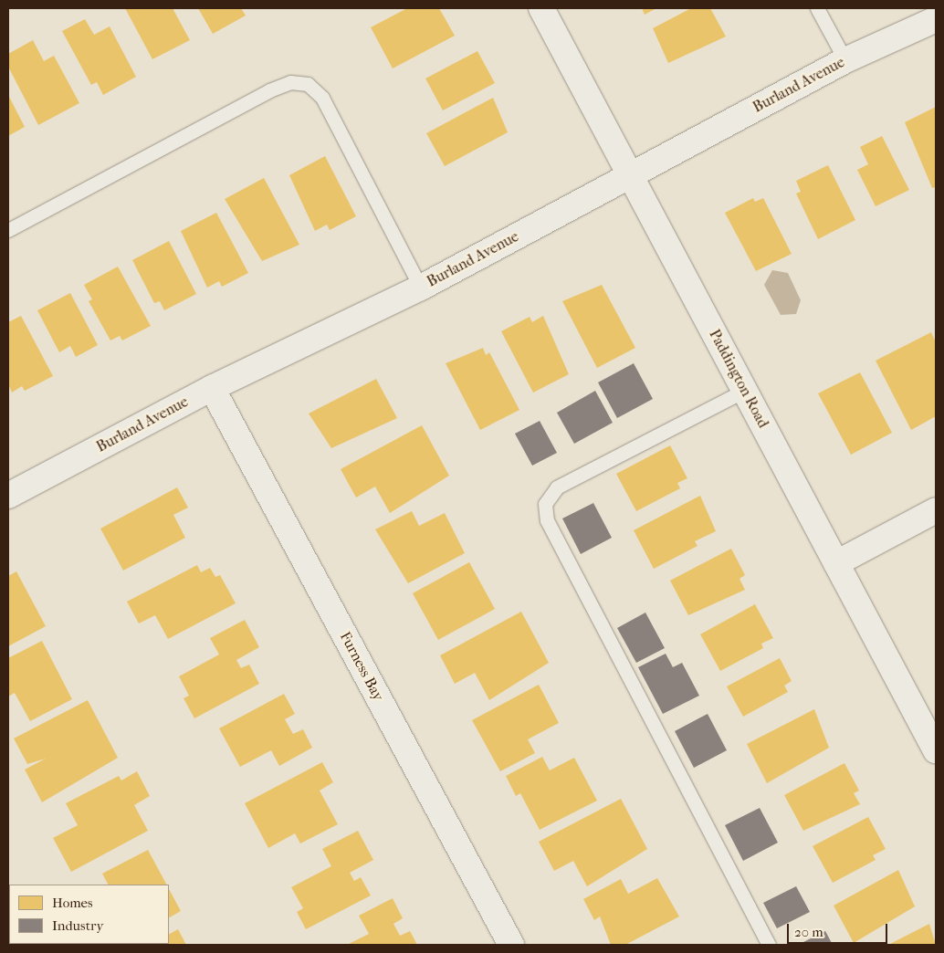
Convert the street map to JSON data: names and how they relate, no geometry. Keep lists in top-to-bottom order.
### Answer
{
  "streets": {
    "street": ["Burland Avenue", "Paddington Road", "Furness Bay"]
  },
  "crossings": [
    ["Burland Avenue", "Paddington Road"],
    ["Burland Avenue", "Furness Bay"]
  ],
  "legend": ["Homes", "Industry"],
  "scale_bar": "20 m"
}
